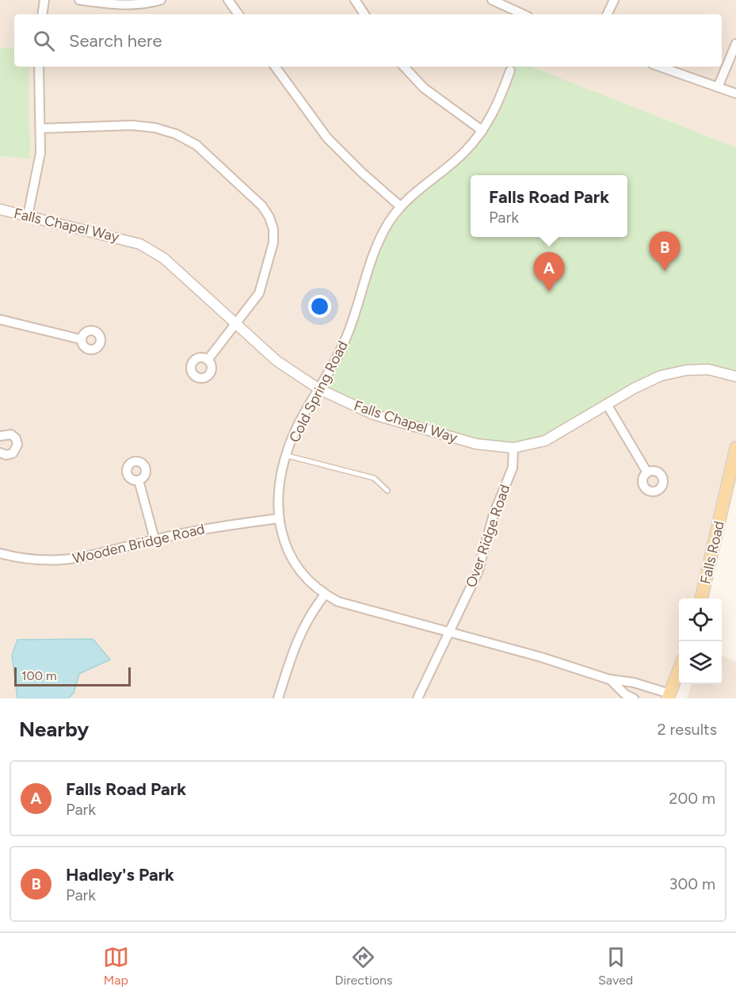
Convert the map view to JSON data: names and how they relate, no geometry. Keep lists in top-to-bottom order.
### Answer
{
  "streets": {
    "main road": ["Falls Road"],
    "street": [
      "Falls Chapel Way",
      "Cold Spring Road",
      "Over Ridge Road",
      "Wooden Bridge Road"
    ]
  },
  "crossings": [
    ["Falls Chapel Way", "Cold Spring Road"],
    ["Falls Chapel Way", "Over Ridge Road"],
    ["Cold Spring Road", "Over Ridge Road"],
    ["Cold Spring Road", "Wooden Bridge Road"]
  ],
  "scale_bar": "100 m",
  "page": {
    "search": "Search here",
    "popup": ["Falls Road Park", "Park"],
    "pins": ["B", "A"],
    "scale": "100 m",
    "heading": ["Nearby", "2 results"],
    "list": [
      {
        "mark": "A",
        "name": "Falls Road Park",
        "note": "Park",
        "value": "200 m"
      },
      {
        "mark": "B",
        "name": "Hadley's Park",
        "note": "Park",
        "value": "300 m"
      }
    ],
    "nav": ["Map", "Directions", "Saved"]
  }
}
